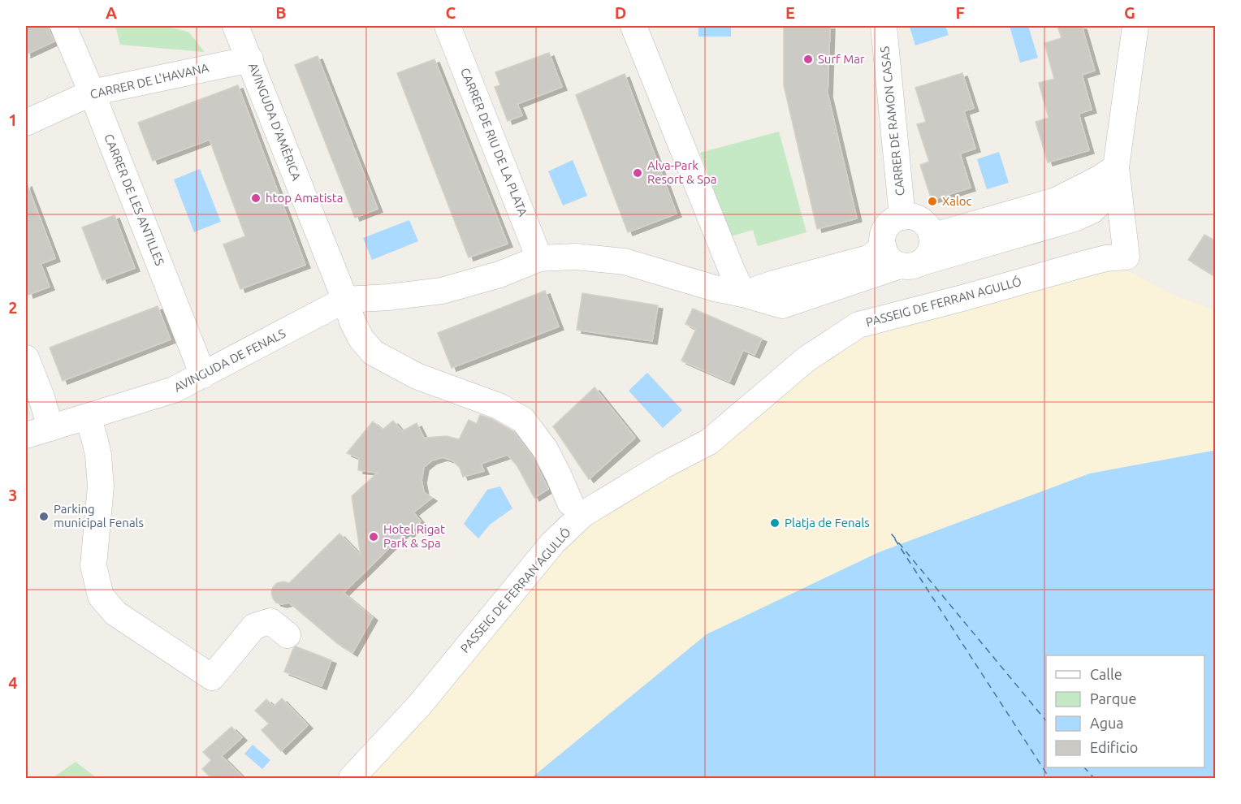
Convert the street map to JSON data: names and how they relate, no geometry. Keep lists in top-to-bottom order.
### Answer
{
  "streets": {
    "street": [
      "CARRER DE L'HAVANA",
      "CARRER DE RAMON CASAS",
      "AVINGUDA D'AMÈRICA",
      "CARRER DE RIU DE LA PLATA",
      "CARRER DE LES ANTILLES",
      "PASSEIG DE FERRAN AGULLÓ",
      "AVINGUDA DE FENALS"
    ]
  },
  "crossings": [
    ["CARRER DE L'HAVANA", "AVINGUDA D'AMÈRICA"],
    ["CARRER DE L'HAVANA", "CARRER DE LES ANTILLES"],
    ["AVINGUDA D'AMÈRICA", "AVINGUDA DE FENALS"],
    ["CARRER DE LES ANTILLES", "AVINGUDA DE FENALS"]
  ],
  "places": [
    "Surf Mar",
    "Alva-Park Resort & Spa",
    "htop Amatista",
    "Xaloc",
    "Parking municipal Fenals",
    "Platja de Fenals",
    "Hotel Rigat Park & Spa"
  ],
  "legend": [
    "Calle",
    "Parque",
    "Agua",
    "Edificio"
  ],
  "grid": {
    "columns": [
      "A",
      "B",
      "C",
      "D",
      "E",
      "F",
      "G"
    ],
    "rows": [
      "1",
      "2",
      "3",
      "4"
    ]
  }
}
